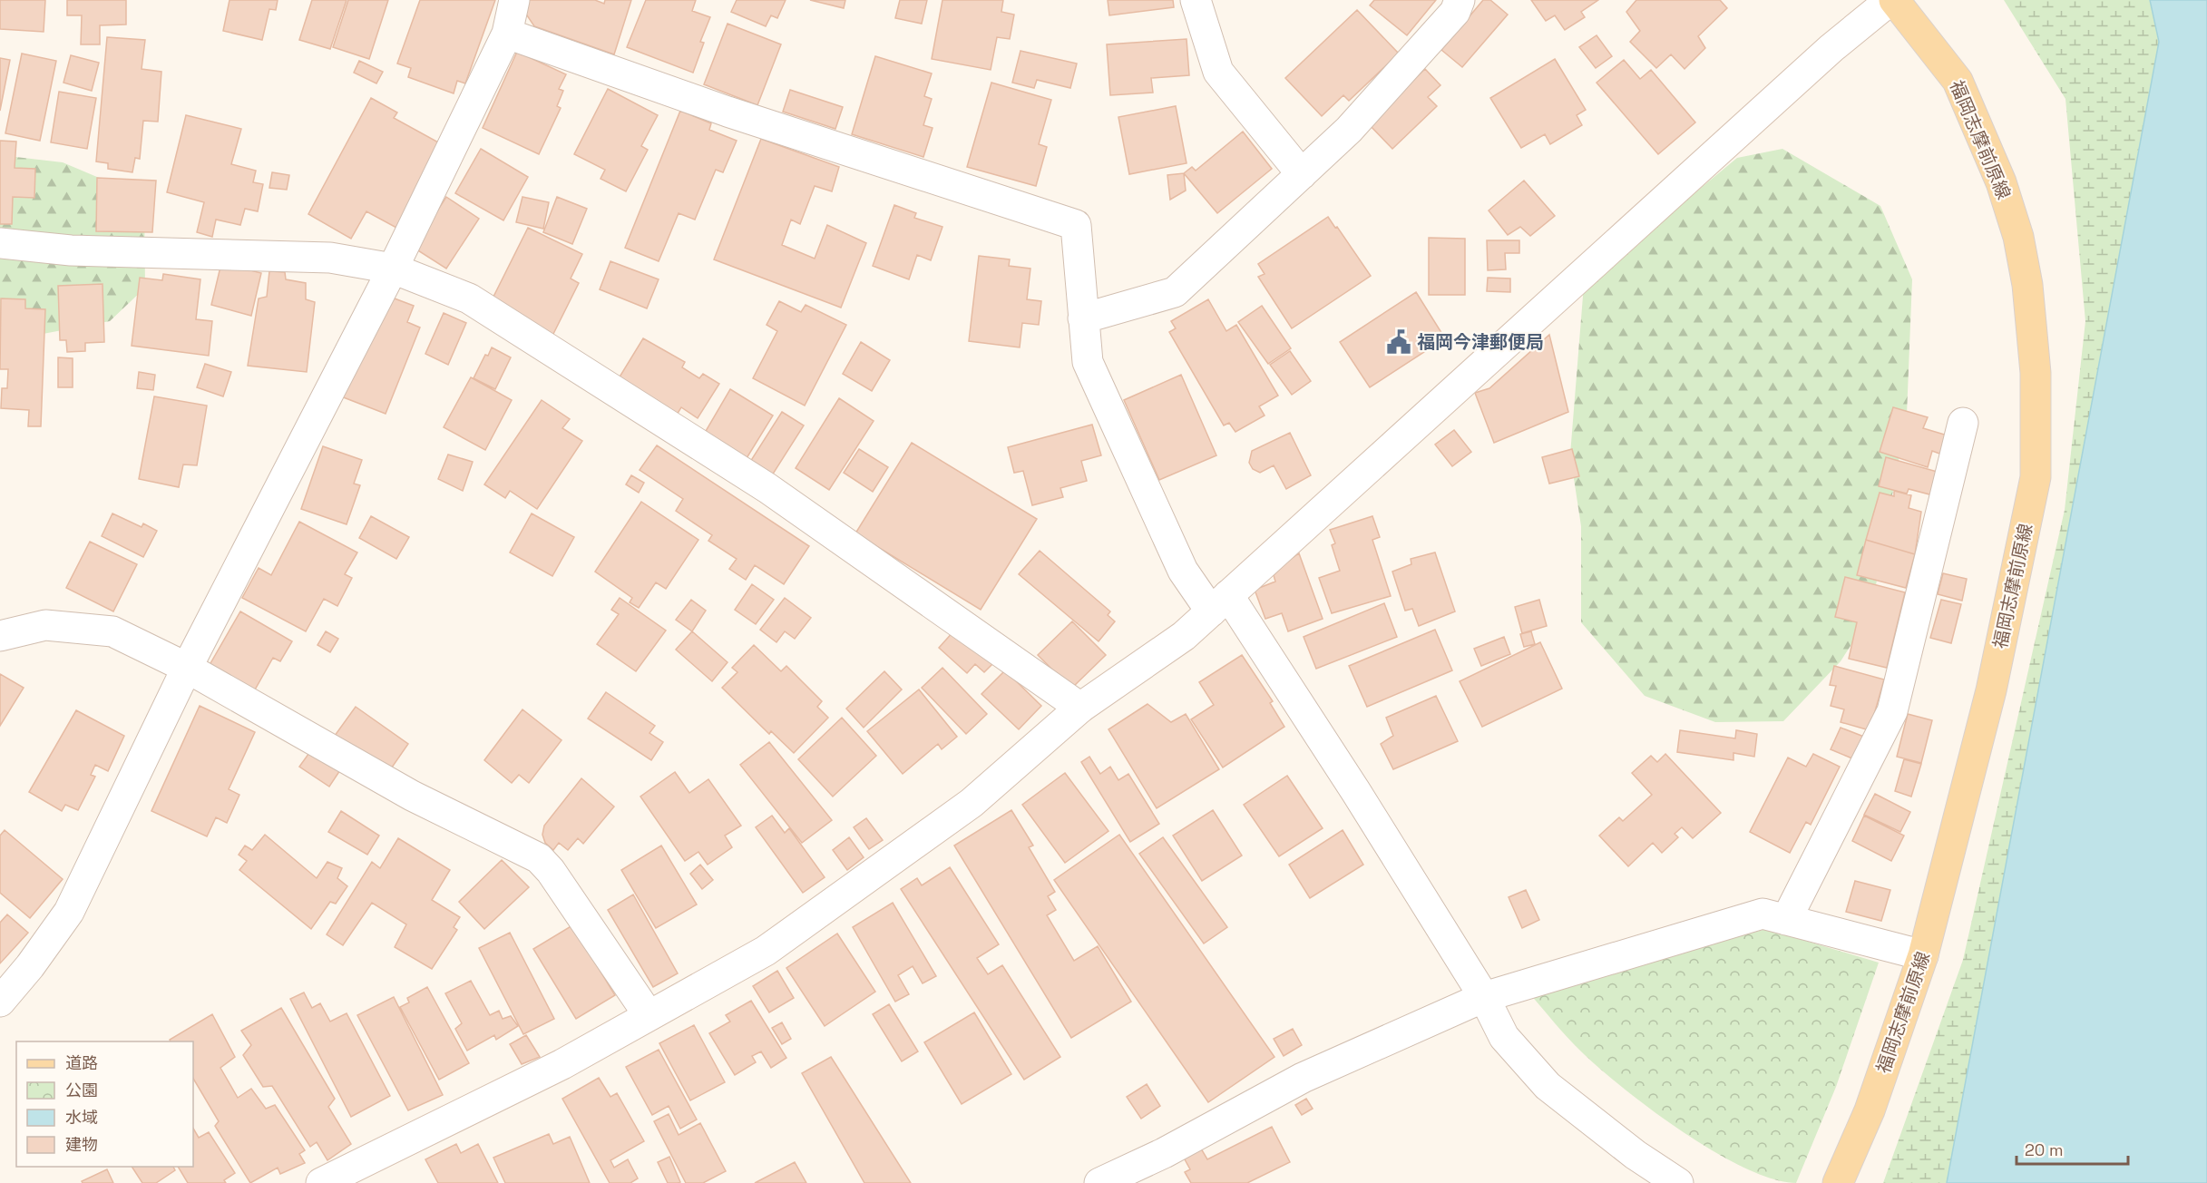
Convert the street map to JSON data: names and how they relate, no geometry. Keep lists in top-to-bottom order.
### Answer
{
  "streets": {
    "main road": ["福岡志摩前原線"]
  },
  "places": {
    "public building": ["福岡今津郵便局"]
  },
  "legend": [
    "道路",
    "公園",
    "水域",
    "建物"
  ],
  "scale_bar": "20 m"
}
